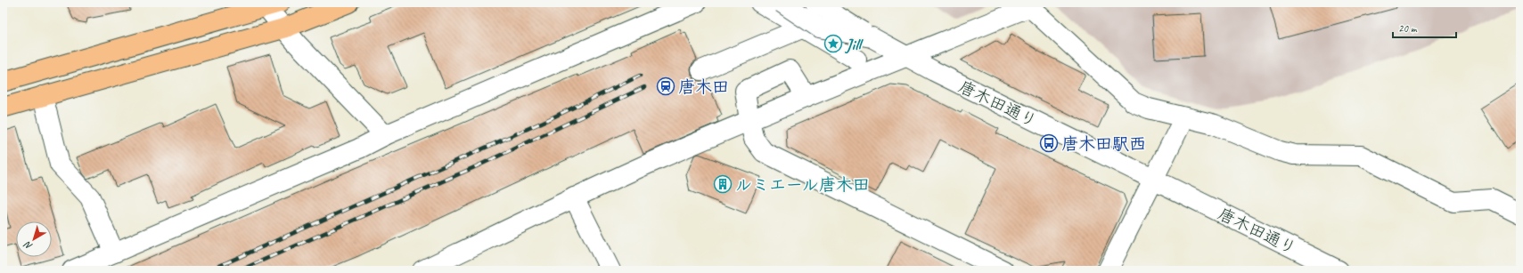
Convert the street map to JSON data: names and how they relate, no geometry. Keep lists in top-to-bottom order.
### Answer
{
  "streets": {
    "street": ["唐木田通り"]
  },
  "places": {
    "place": ["Jill"],
    "station": ["唐木田"],
    "bus stop": ["唐木田駅西"],
    "building": ["ルミエール唐木田"]
  },
  "scale_bar": "20 m",
  "north": "bottom left"
}
